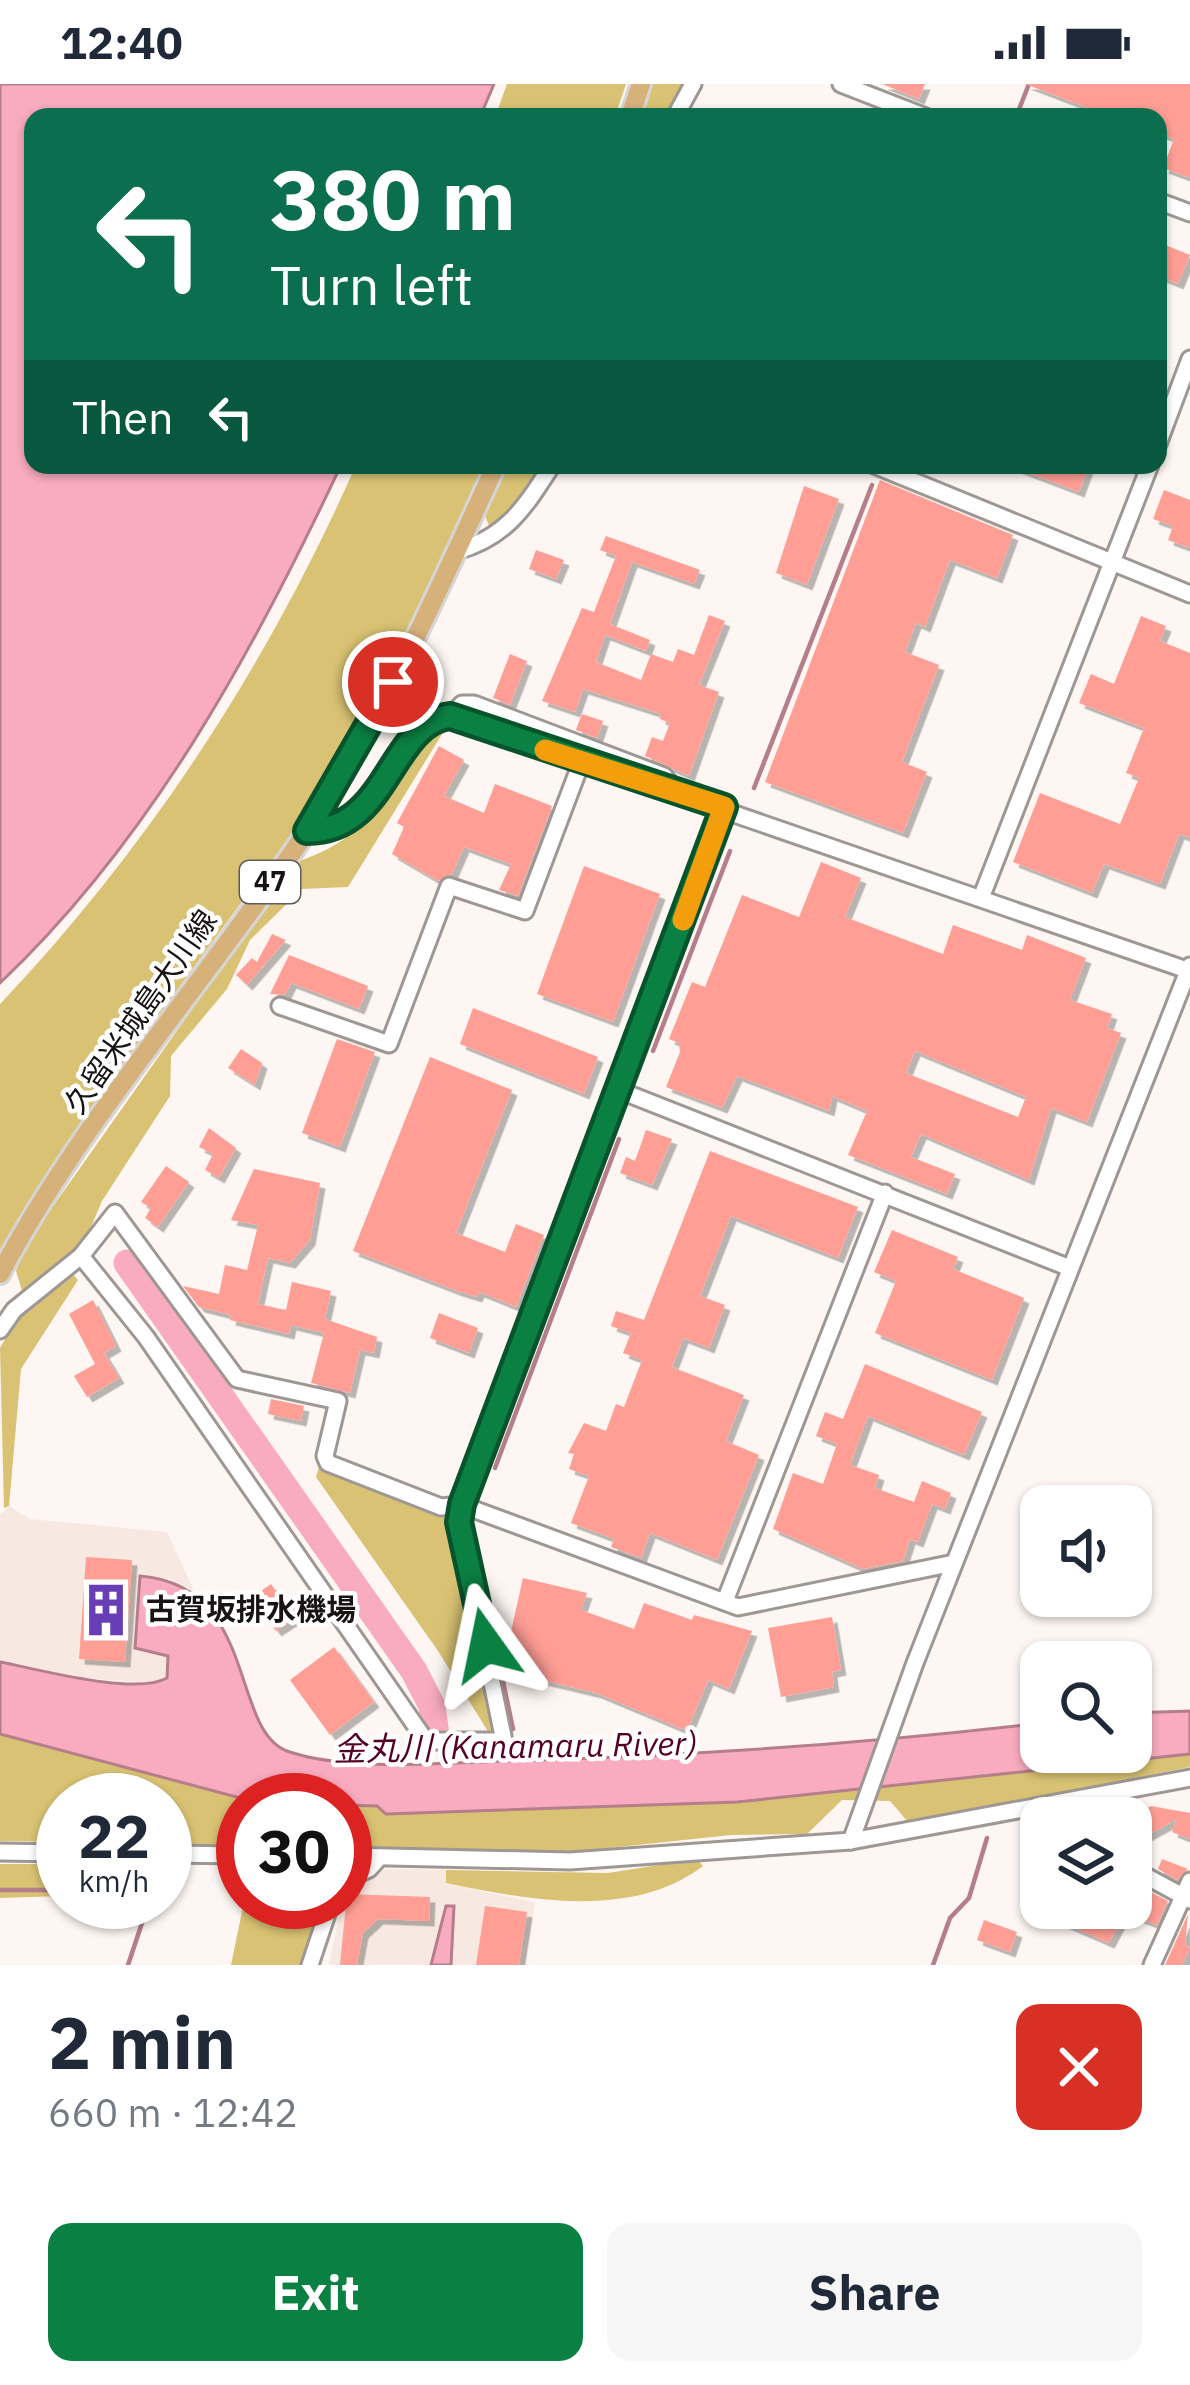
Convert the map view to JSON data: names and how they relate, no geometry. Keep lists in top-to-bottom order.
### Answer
{
  "streets": {
    "main road": ["47", "久留米城島大川線"]
  },
  "water": ["金丸川 (Kanamaru River)"],
  "places": {
    "building": ["古賀坂排水機場"]
  },
  "page": {
    "status": "12:40",
    "turn": ["380 m", "Turn left"],
    "then": "Then",
    "speed": "22 km/h",
    "limit": "30",
    "heading": ["2 min", "660 m · 12:42"],
    "buttons": ["Exit", "Share"]
  }
}
